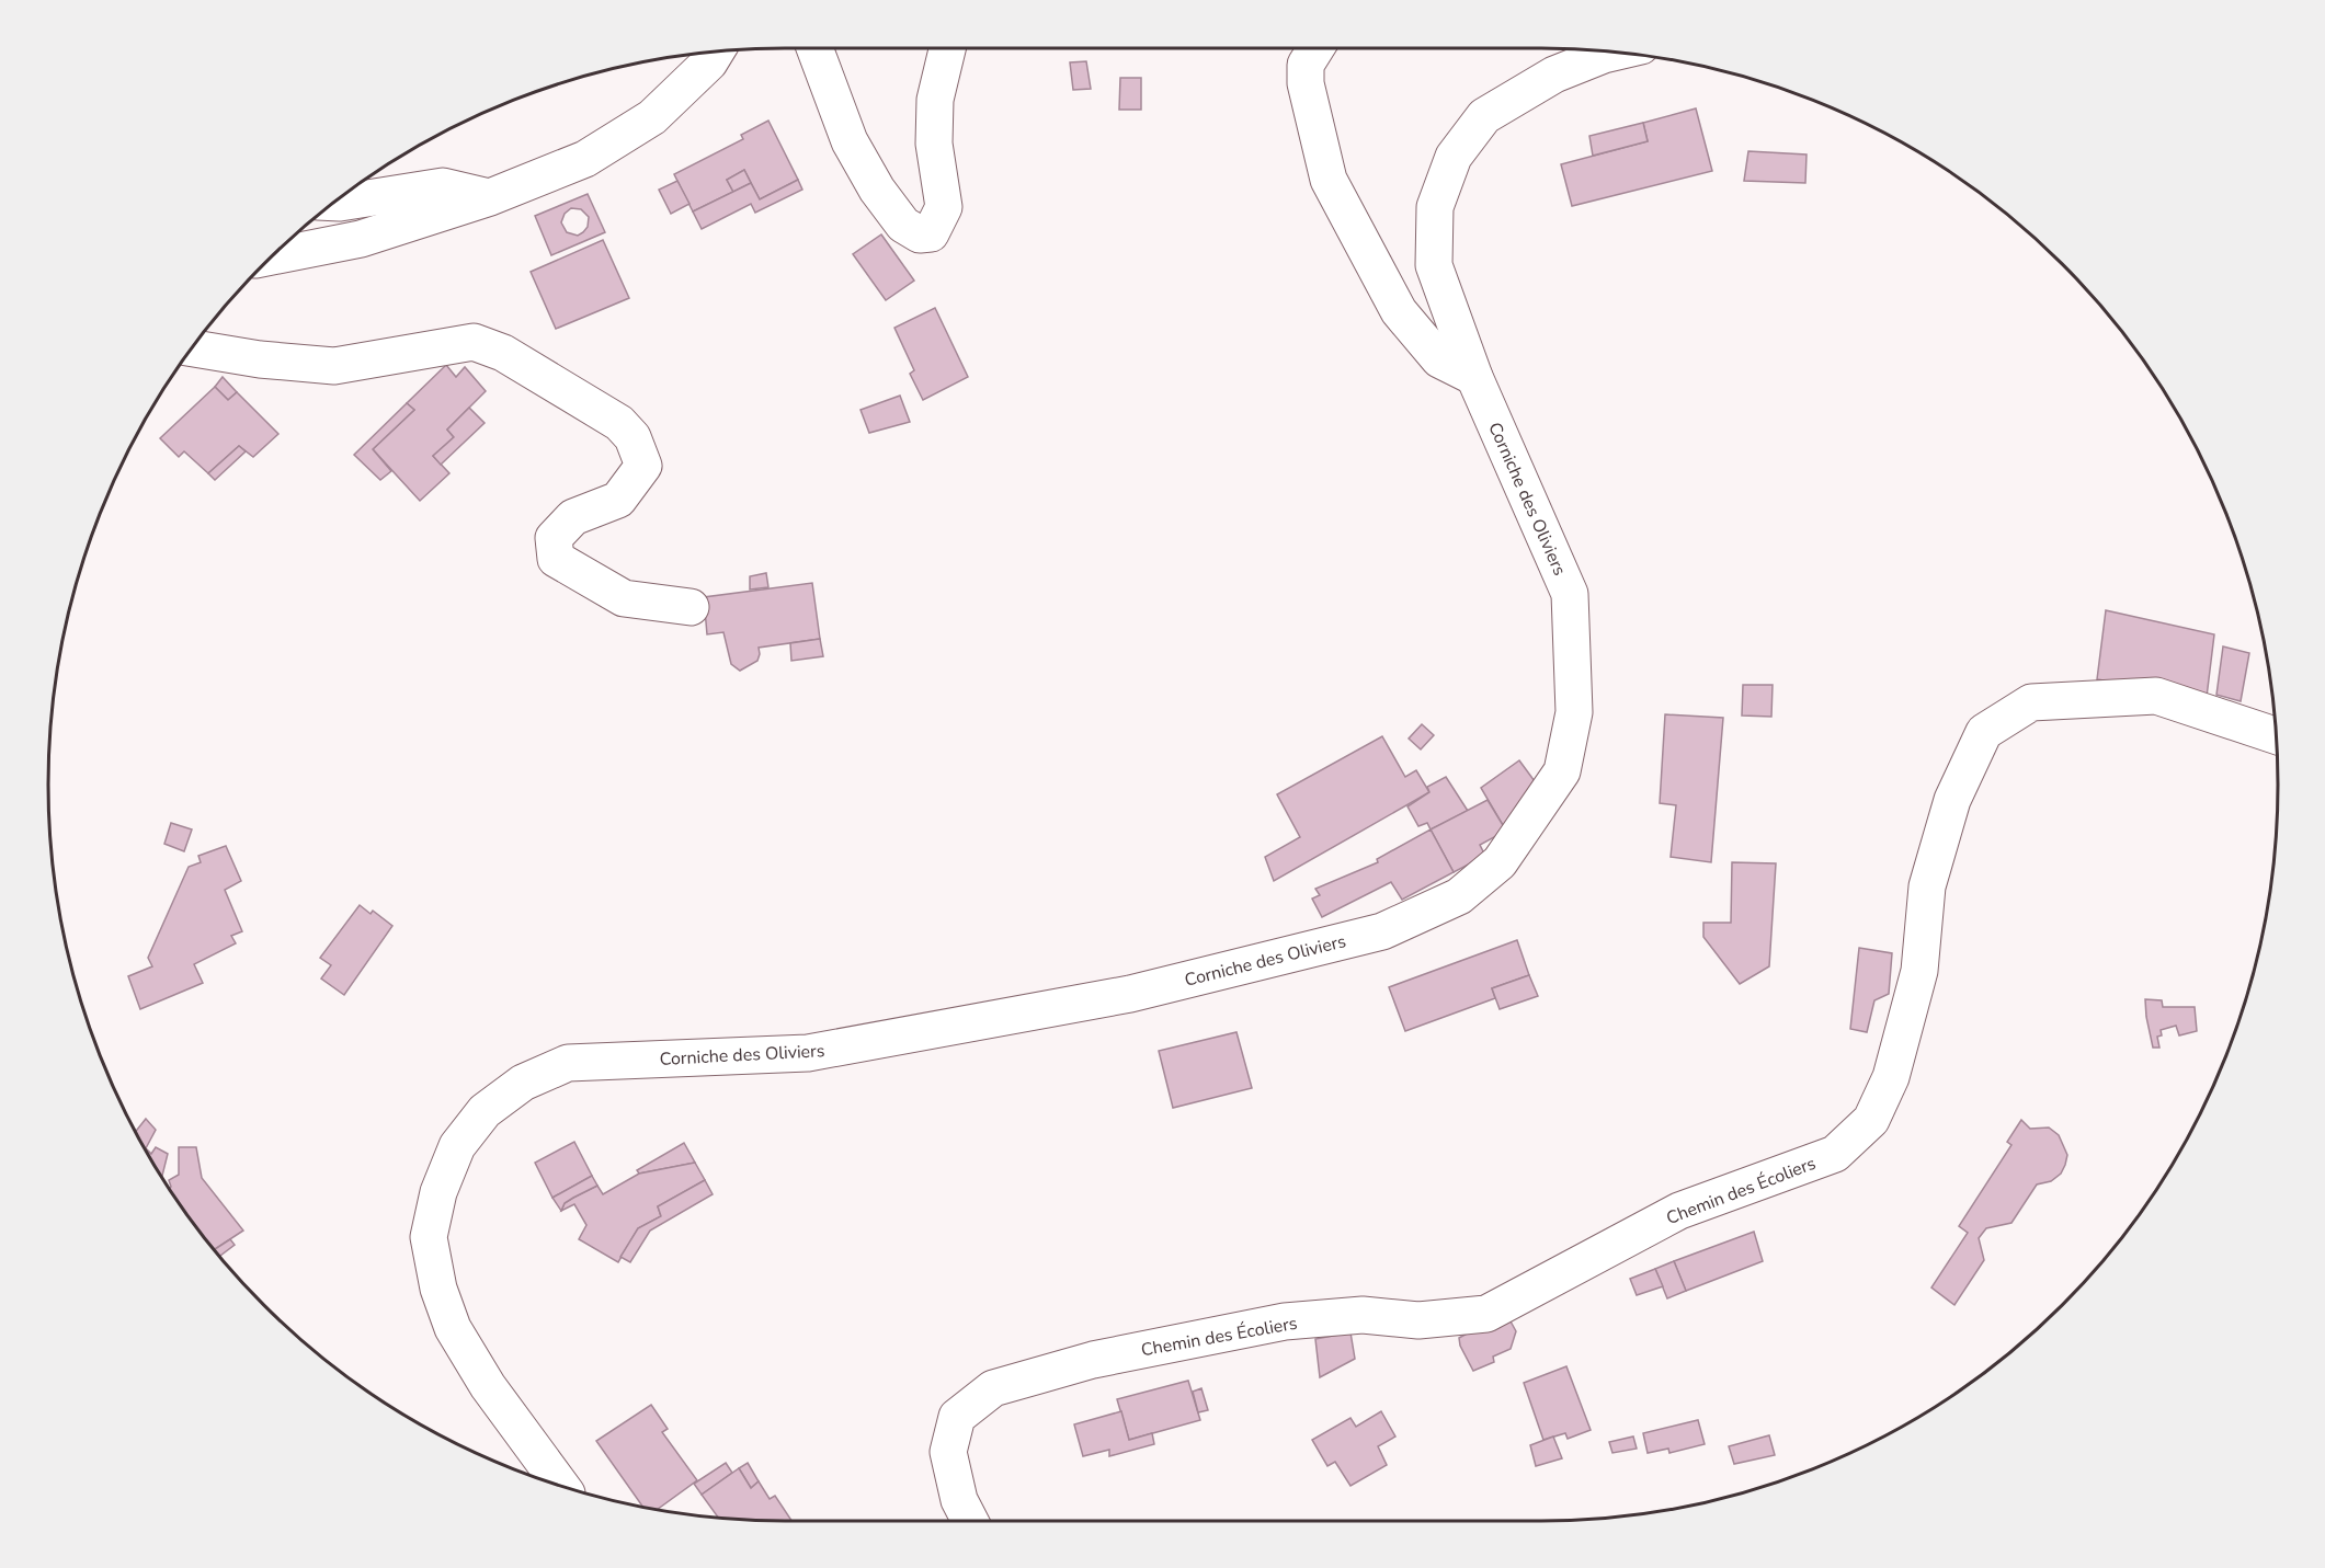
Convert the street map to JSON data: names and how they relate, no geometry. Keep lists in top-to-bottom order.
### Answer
{
  "streets": {
    "street": ["Corniche des Oliviers", "Chemin des Écoliers"]
  }
}
